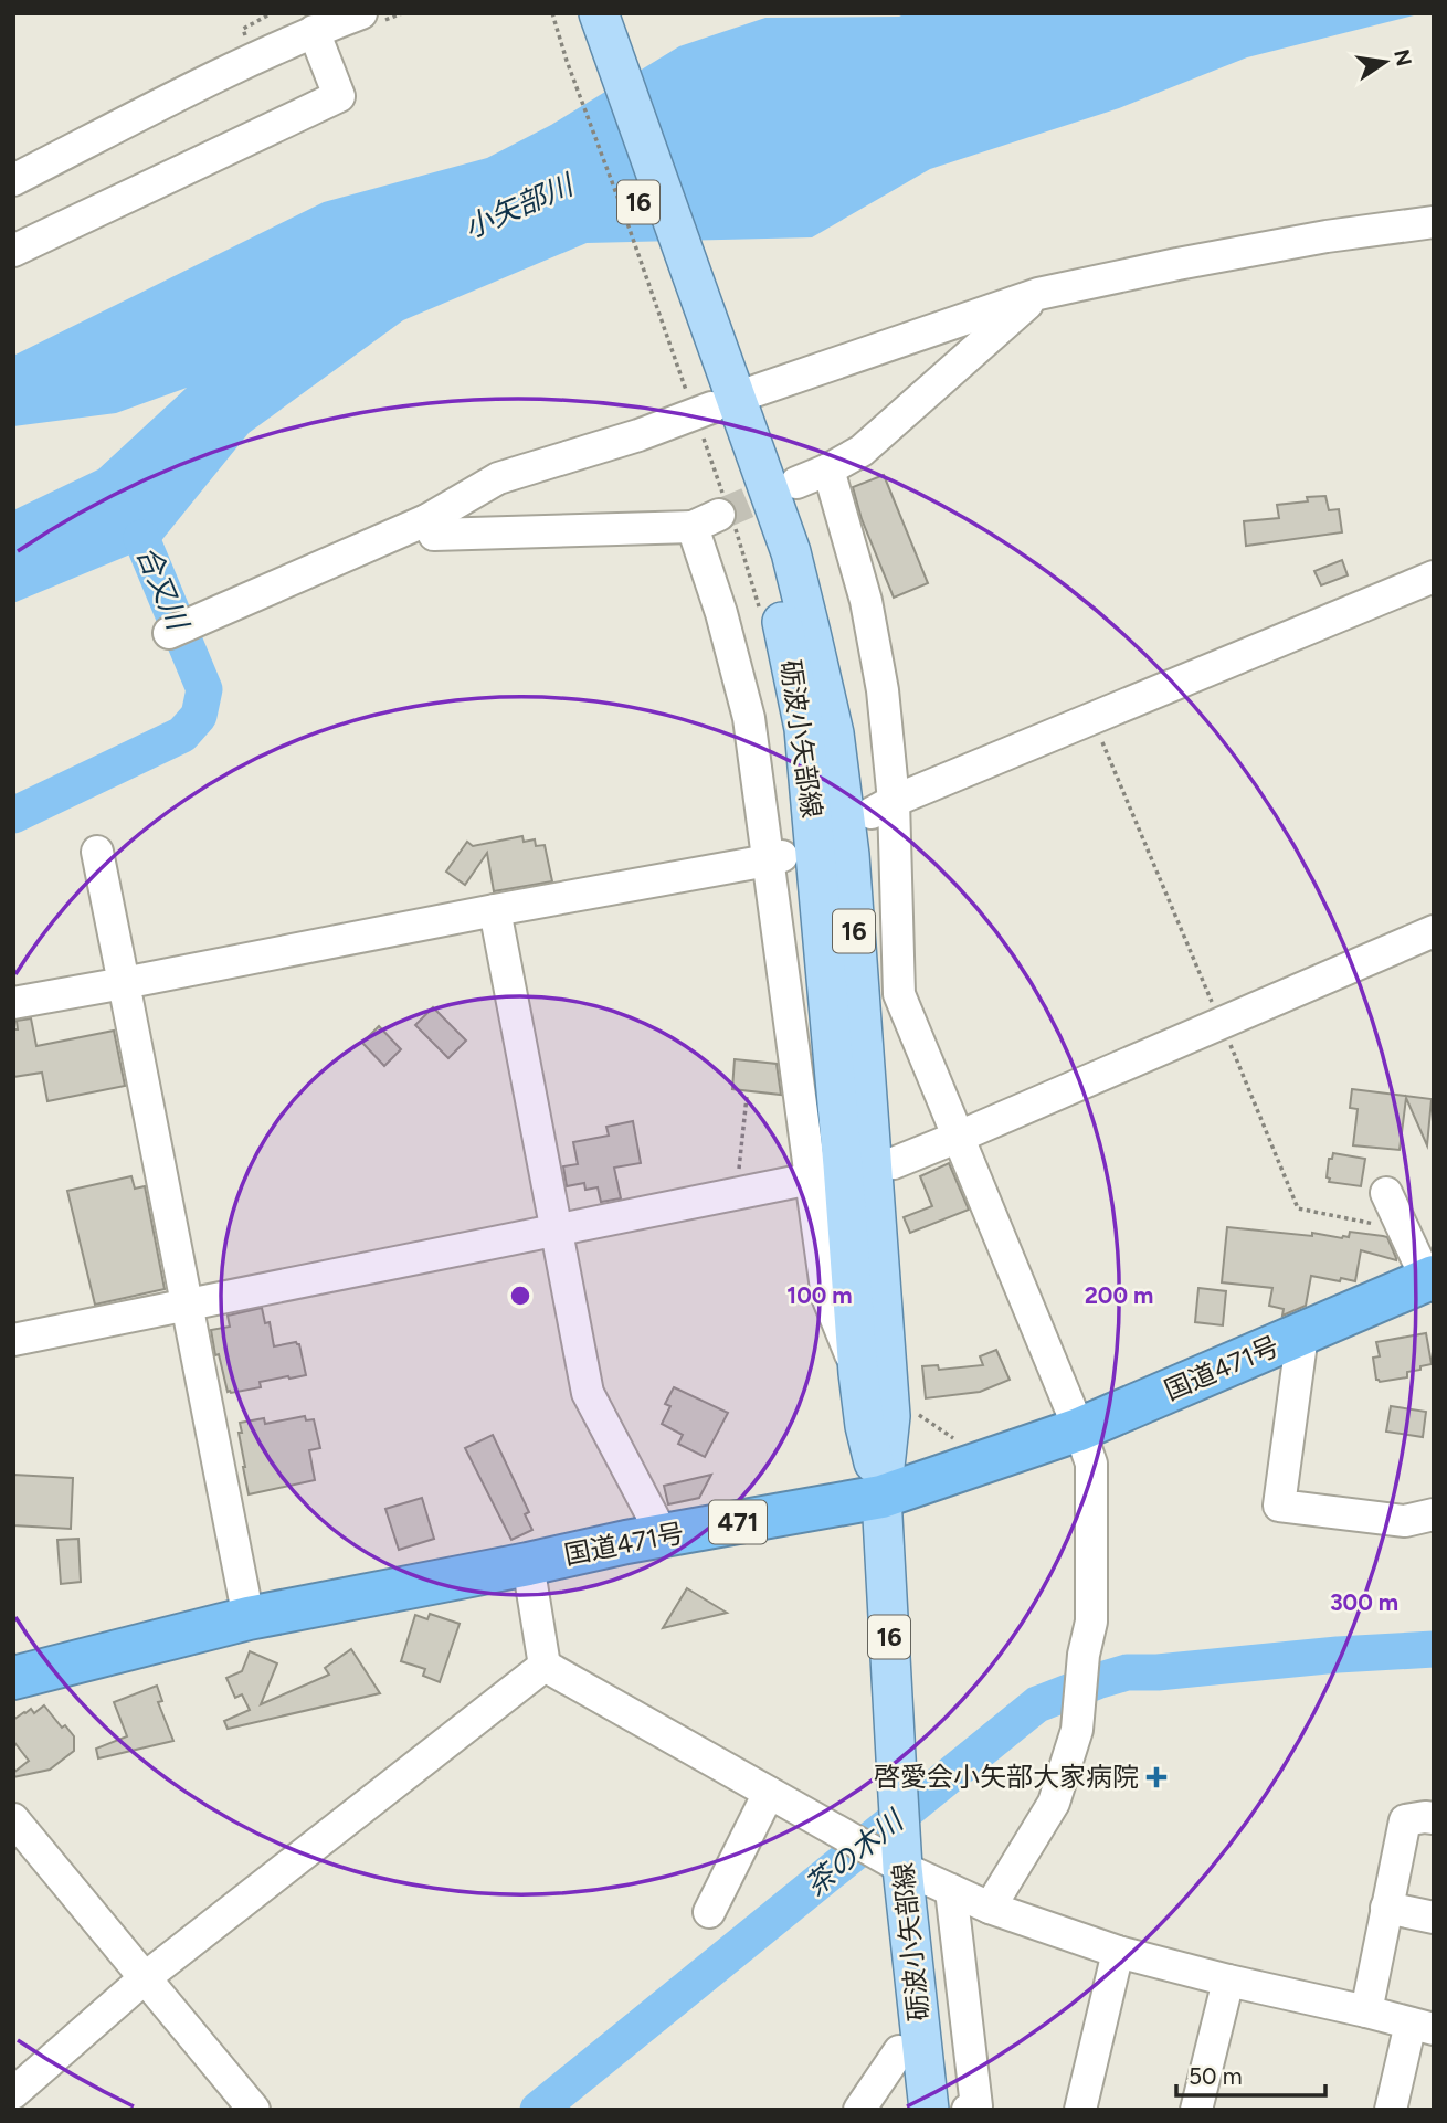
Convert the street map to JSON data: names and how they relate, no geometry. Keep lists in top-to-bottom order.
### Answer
{
  "streets": {
    "highway": ["国道471号", "471"],
    "main road": ["16", "砺波小矢部線"]
  },
  "crossings": [
    ["砺波小矢部線", "国道471号"]
  ],
  "water": ["小矢部川", "合又川", "茶の木川"],
  "places": {
    "health": ["啓愛会小矢部大家病院"]
  },
  "scale_bar": "50 m",
  "north": "right",
  "rings": ["100 m", "200 m", "300 m"]
}
